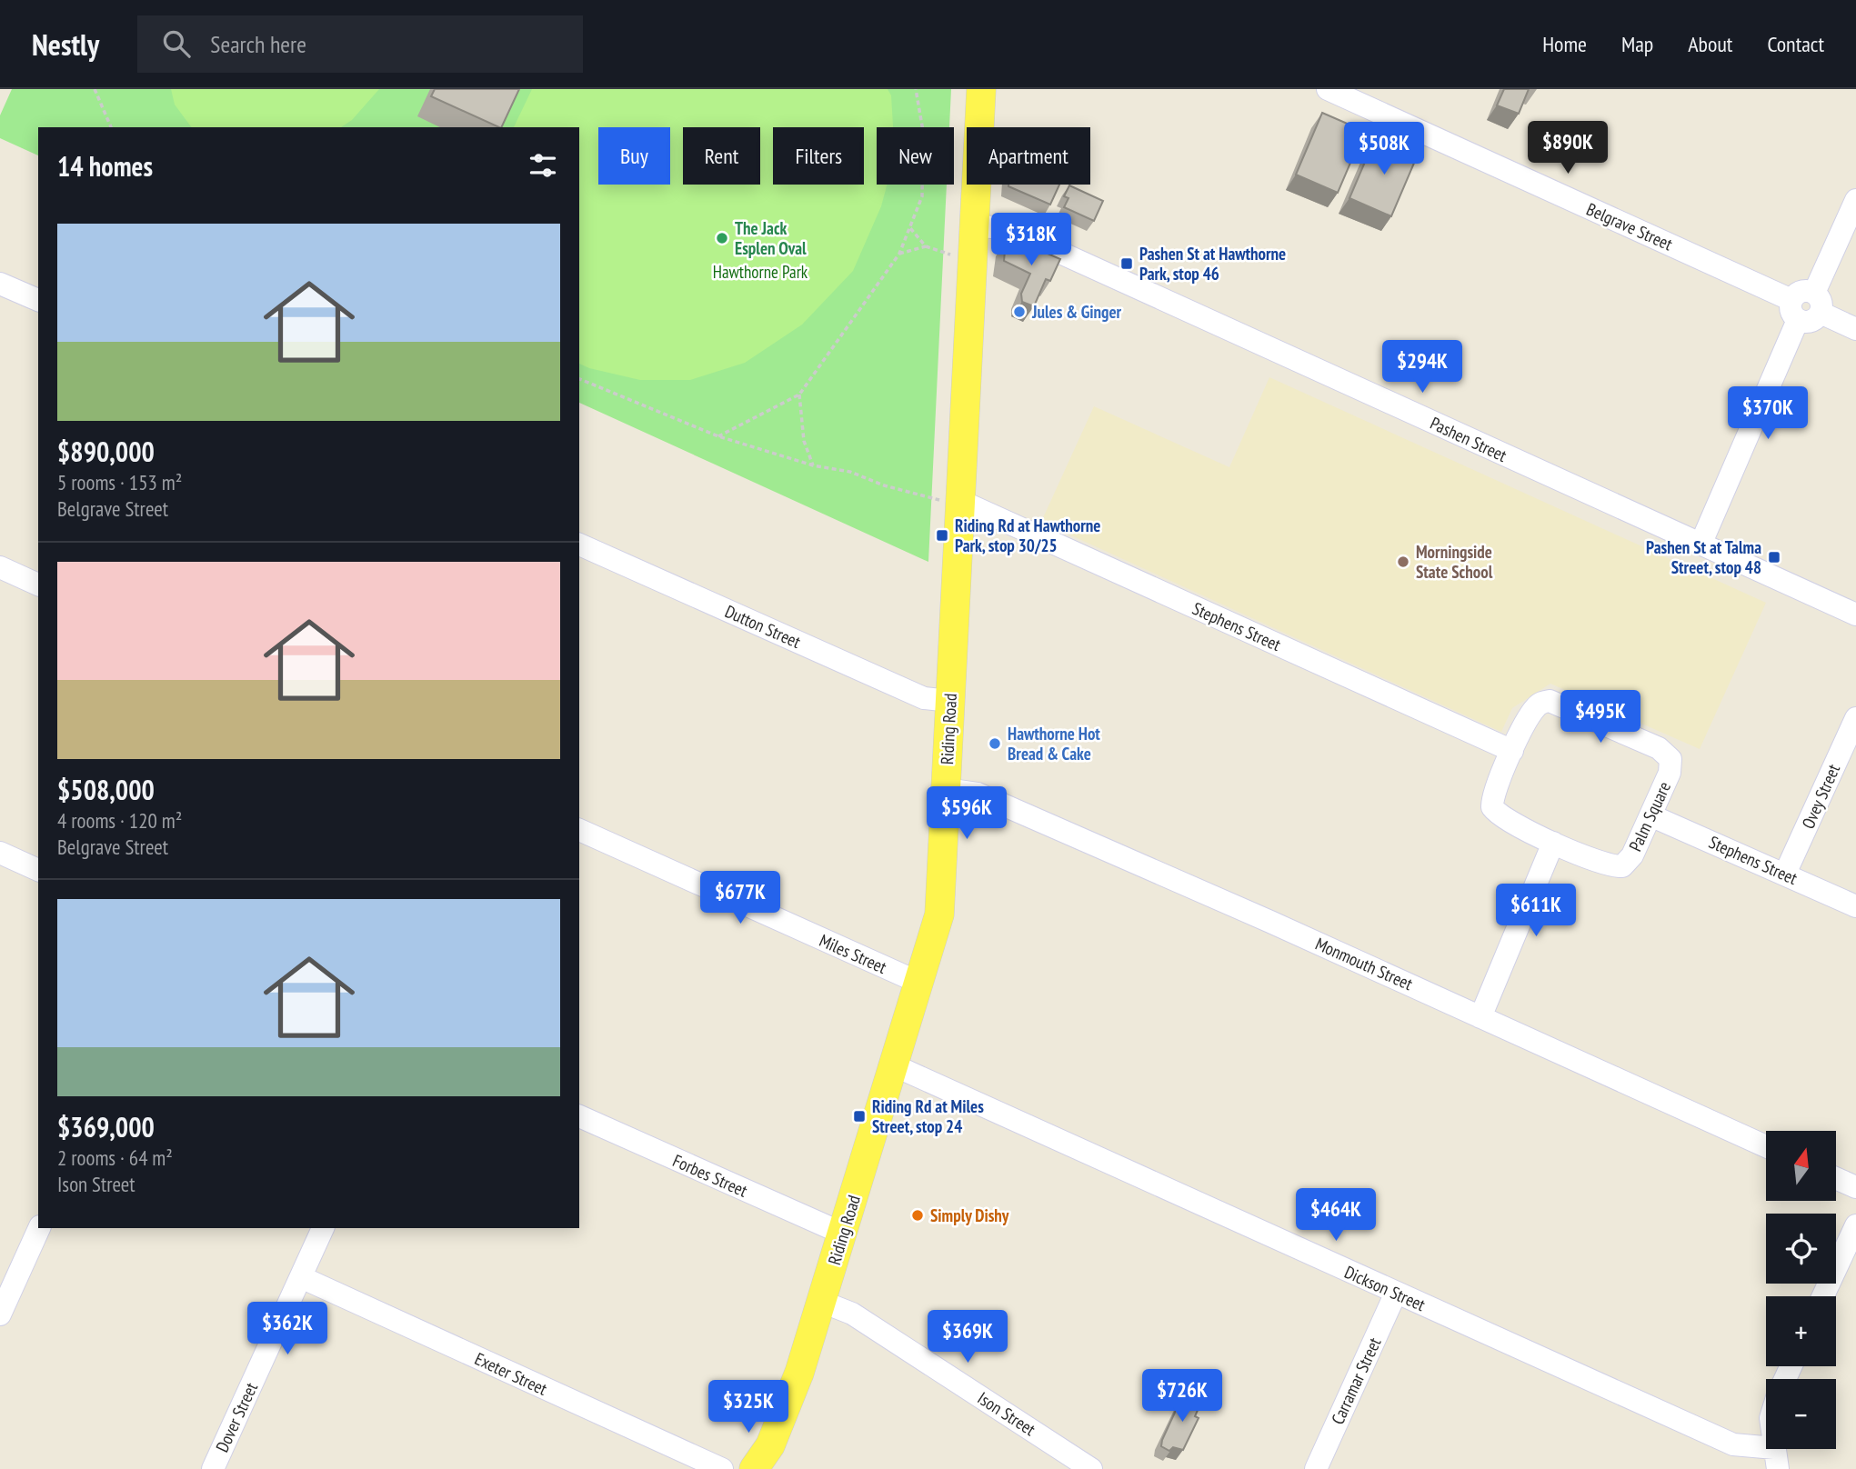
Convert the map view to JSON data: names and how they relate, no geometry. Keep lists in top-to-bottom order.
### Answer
{
  "streets": {
    "main road": ["Riding Road"],
    "street": [
      "Belgrave Street",
      "Pashen Street",
      "Dutton Street",
      "Stephens Street",
      "Ovey Street",
      "Palm Square",
      "Miles Street",
      "Monmouth Street",
      "Forbes Street",
      "Dickson Street",
      "Exeter Street",
      "Carramar Street",
      "Ison Street",
      "Dover Street"
    ]
  },
  "crossings": [
    ["Pashen Street", "Riding Road"],
    ["Dutton Street", "Riding Road"],
    ["Stephens Street", "Riding Road"],
    ["Stephens Street", "Ovey Street"],
    ["Stephens Street", "Palm Square"],
    ["Riding Road", "Miles Street"],
    ["Riding Road", "Monmouth Street"],
    ["Riding Road", "Forbes Street"],
    ["Riding Road", "Dickson Street"],
    ["Riding Road", "Ison Street"],
    ["Dickson Street", "Carramar Street"],
    ["Exeter Street", "Dover Street"]
  ],
  "parks": ["Hawthorne Park"],
  "places": {
    "other": [
      "The Jack Esplen Oval",
      "Jules & Ginger",
      "Morningside State School",
      "Hawthorne Hot Bread & Cake",
      "Simply Dishy"
    ],
    "transit": [
      "Pashen St at Hawthorne Park, stop 46",
      "Riding Rd at Hawthorne Park, stop 30/25",
      "Pashen St at Talma Street, stop 48",
      "Riding Rd at Miles Street, stop 24"
    ]
  },
  "north": "top",
  "page": {
    "header": "Nestly",
    "search": "Search here",
    "nav": [
      "Home",
      "Map",
      "About",
      "Contact"
    ],
    "price": [
      "$890K",
      "$508K",
      "$318K",
      "$294K",
      "$370K",
      "$495K",
      "$596K",
      "$677K",
      "$611K",
      "$464K",
      "$362K",
      "$369K",
      "$726K",
      "$325K"
    ],
    "chip": [
      "Buy",
      "Rent",
      "Filters",
      "New",
      "Apartment"
    ],
    "heading": "14 homes",
    "list": [
      {
        "name": "$890,000",
        "note": "5 rooms · 153 m² · Belgrave Street"
      },
      {
        "name": "$508,000",
        "note": "4 rooms · 120 m² · Belgrave Street"
      },
      {
        "name": "$369,000",
        "note": "2 rooms · 64 m² · Ison Street"
      }
    ],
    "map_buttons": ["+", "−"]
  }
}
